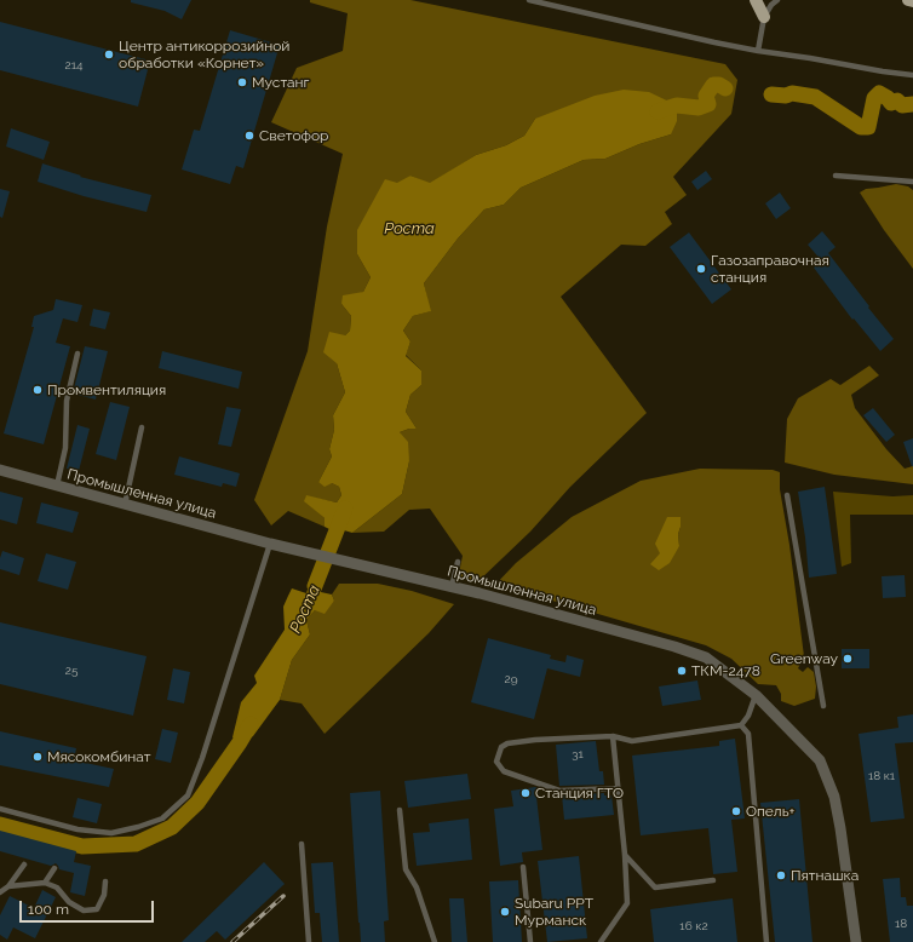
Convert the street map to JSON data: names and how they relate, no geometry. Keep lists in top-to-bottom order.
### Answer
{
  "streets": {
    "street": ["Промышленная улица"]
  },
  "water": ["Роста"],
  "places": [
    "Центр антикоррозийной обработки «Корнет»",
    "Мустанг",
    "Светофор",
    "Газозаправочная станция",
    "Промвентиляция",
    "Greenway",
    "ТКМ-2478",
    "Мясокомбинат",
    "Станция ГТО",
    "Опель+",
    "Пятнашка",
    "Subaru РРТ Мурманск"
  ],
  "house_numbers": [
    "214",
    "25",
    "29",
    "31",
    "18 к1",
    "18",
    "16 к2"
  ],
  "scale_bar": "100 m"
}
